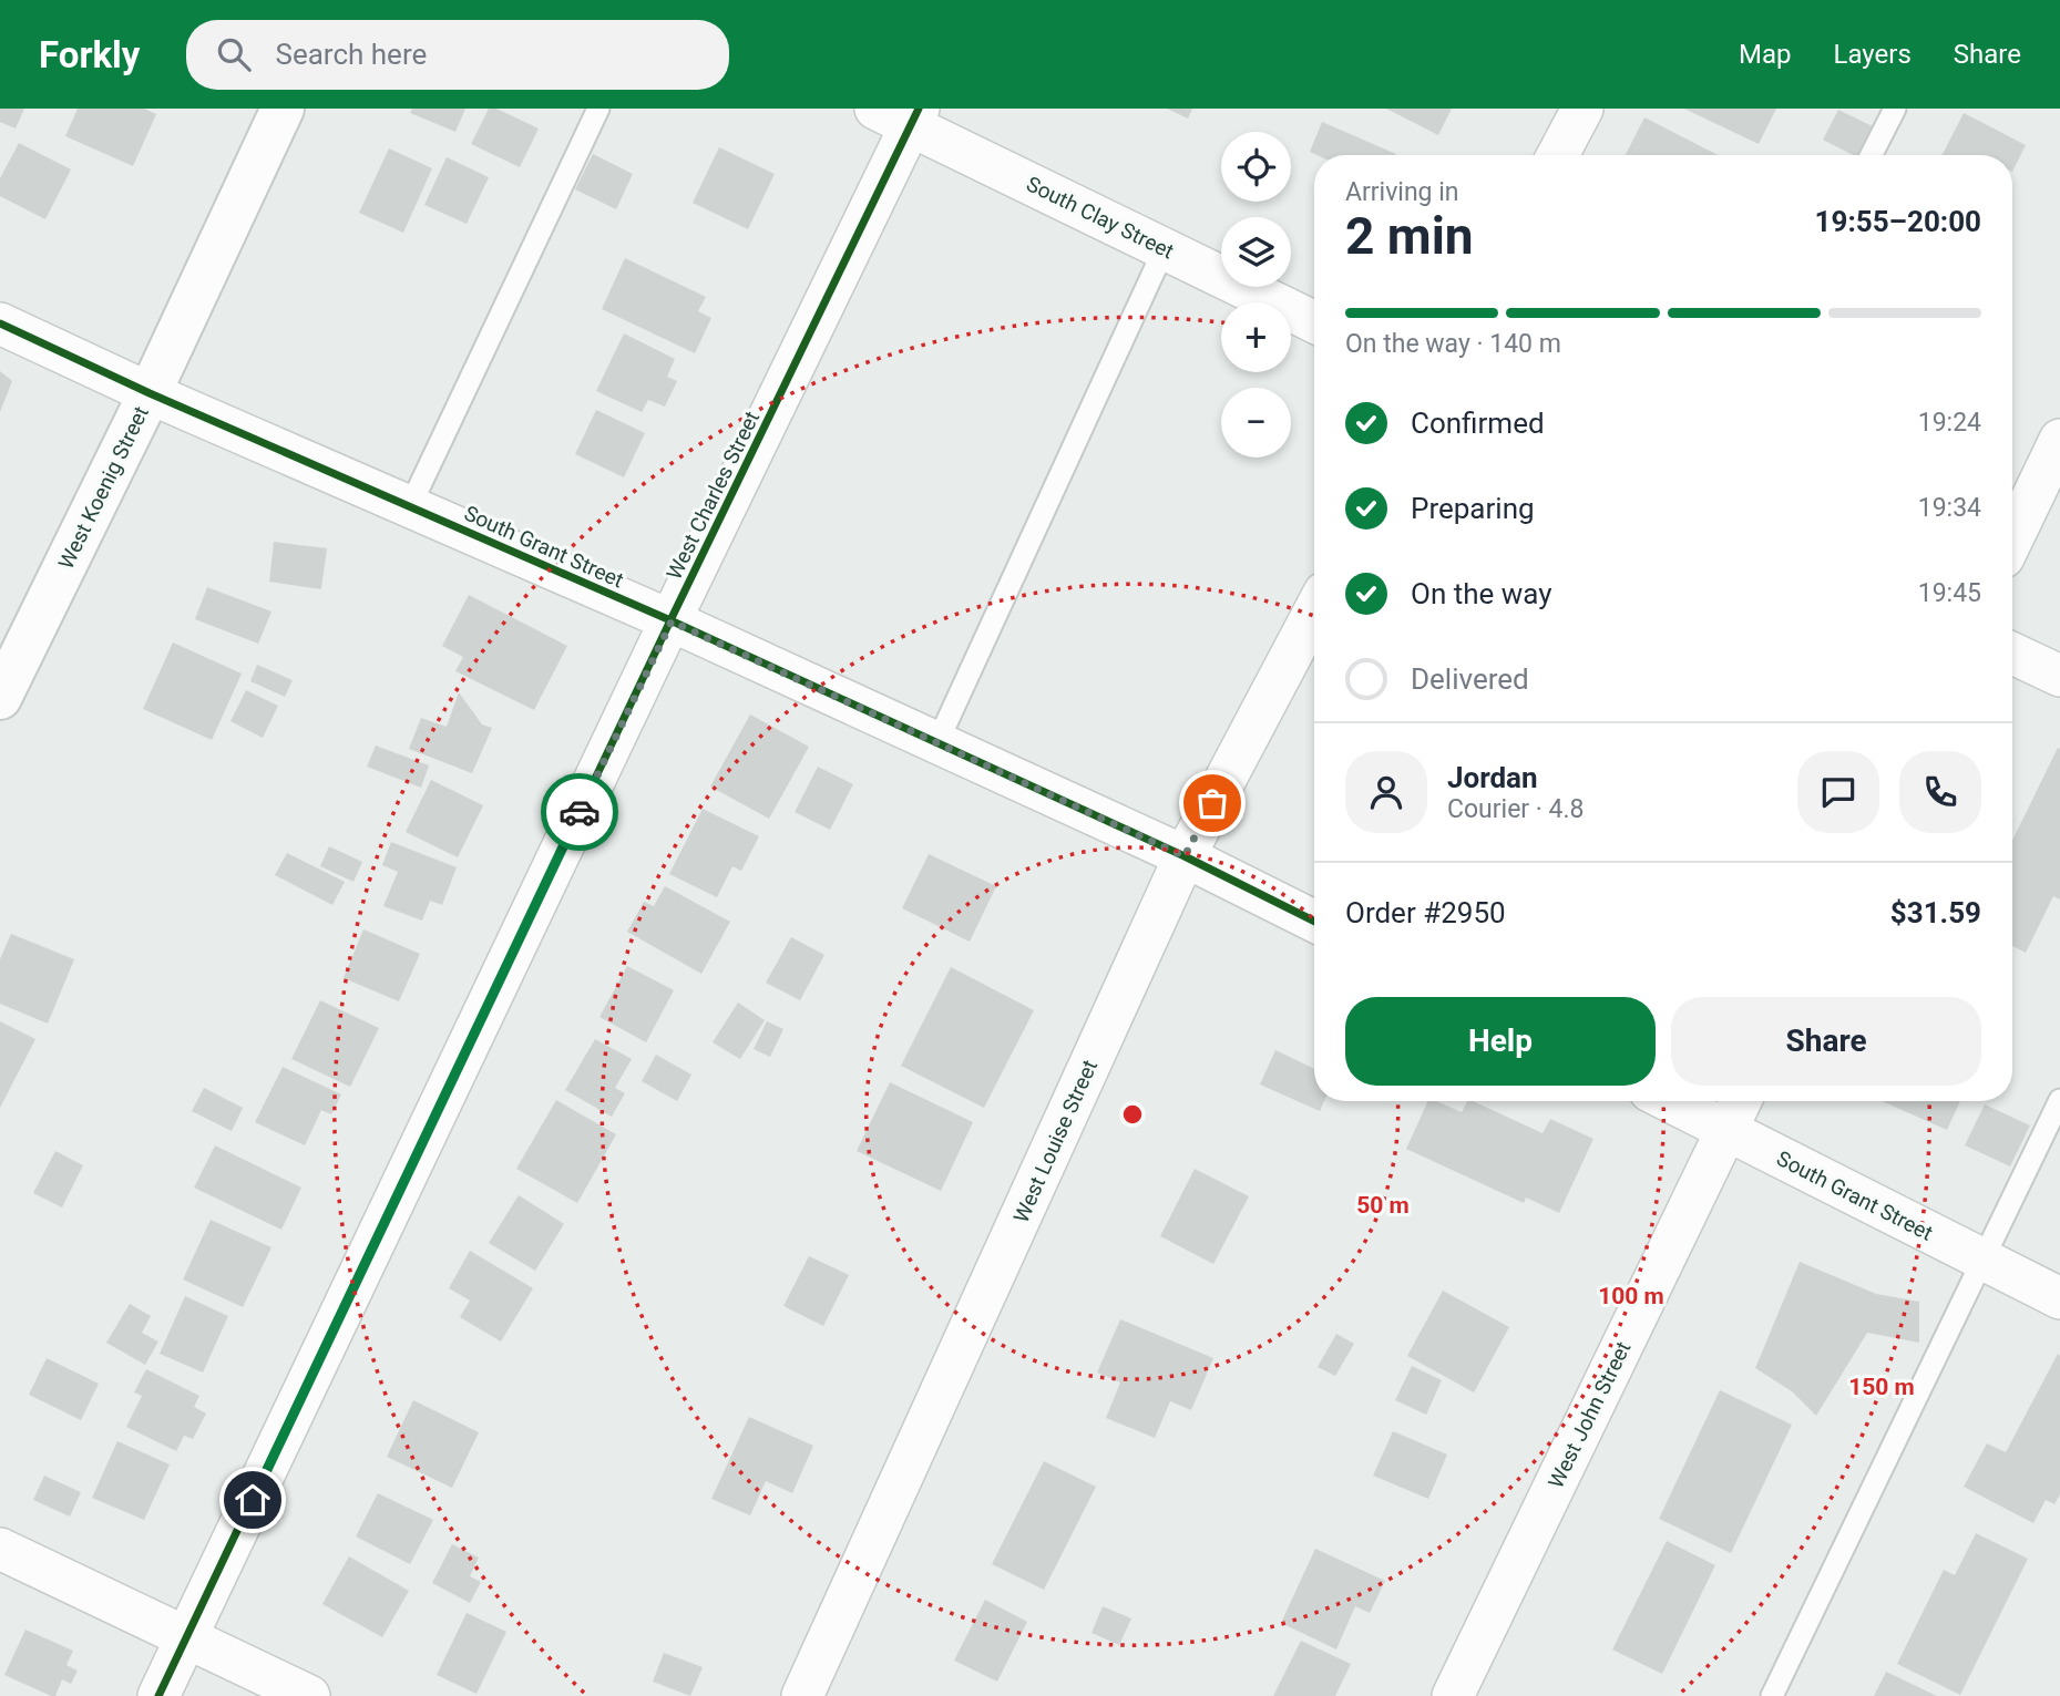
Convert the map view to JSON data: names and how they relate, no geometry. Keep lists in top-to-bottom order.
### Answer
{
  "streets": {
    "street": [
      "South Clay Street",
      "West Koenig Street",
      "West Charles Street",
      "South Grant Street",
      "West Louise Street",
      "West John Street"
    ]
  },
  "crossings": [
    ["South Clay Street", "West Charles Street"],
    ["West Koenig Street", "South Grant Street"],
    ["West Charles Street", "South Grant Street"],
    ["South Grant Street", "West Louise Street"],
    ["South Grant Street", "West John Street"]
  ],
  "page": {
    "header": "Forkly",
    "search": "Search here",
    "nav": ["Map", "Layers", "Share"],
    "map_buttons": ["+", "−"],
    "heading": ["2 min", "Arriving in", "19:55–20:00"],
    "panel": [
      "Jordan",
      "Courier · 4.8",
      "Order #2950",
      "$31.59"
    ],
    "bar": "On the way · 140 m",
    "list": [
      ["Confirmed", "19:24"],
      ["Preparing", "19:34"],
      ["On the way", "19:45"],
      "Delivered"
    ],
    "buttons": ["Help", "Share"]
  },
  "rings": ["50 m", "100 m", "150 m"]
}
